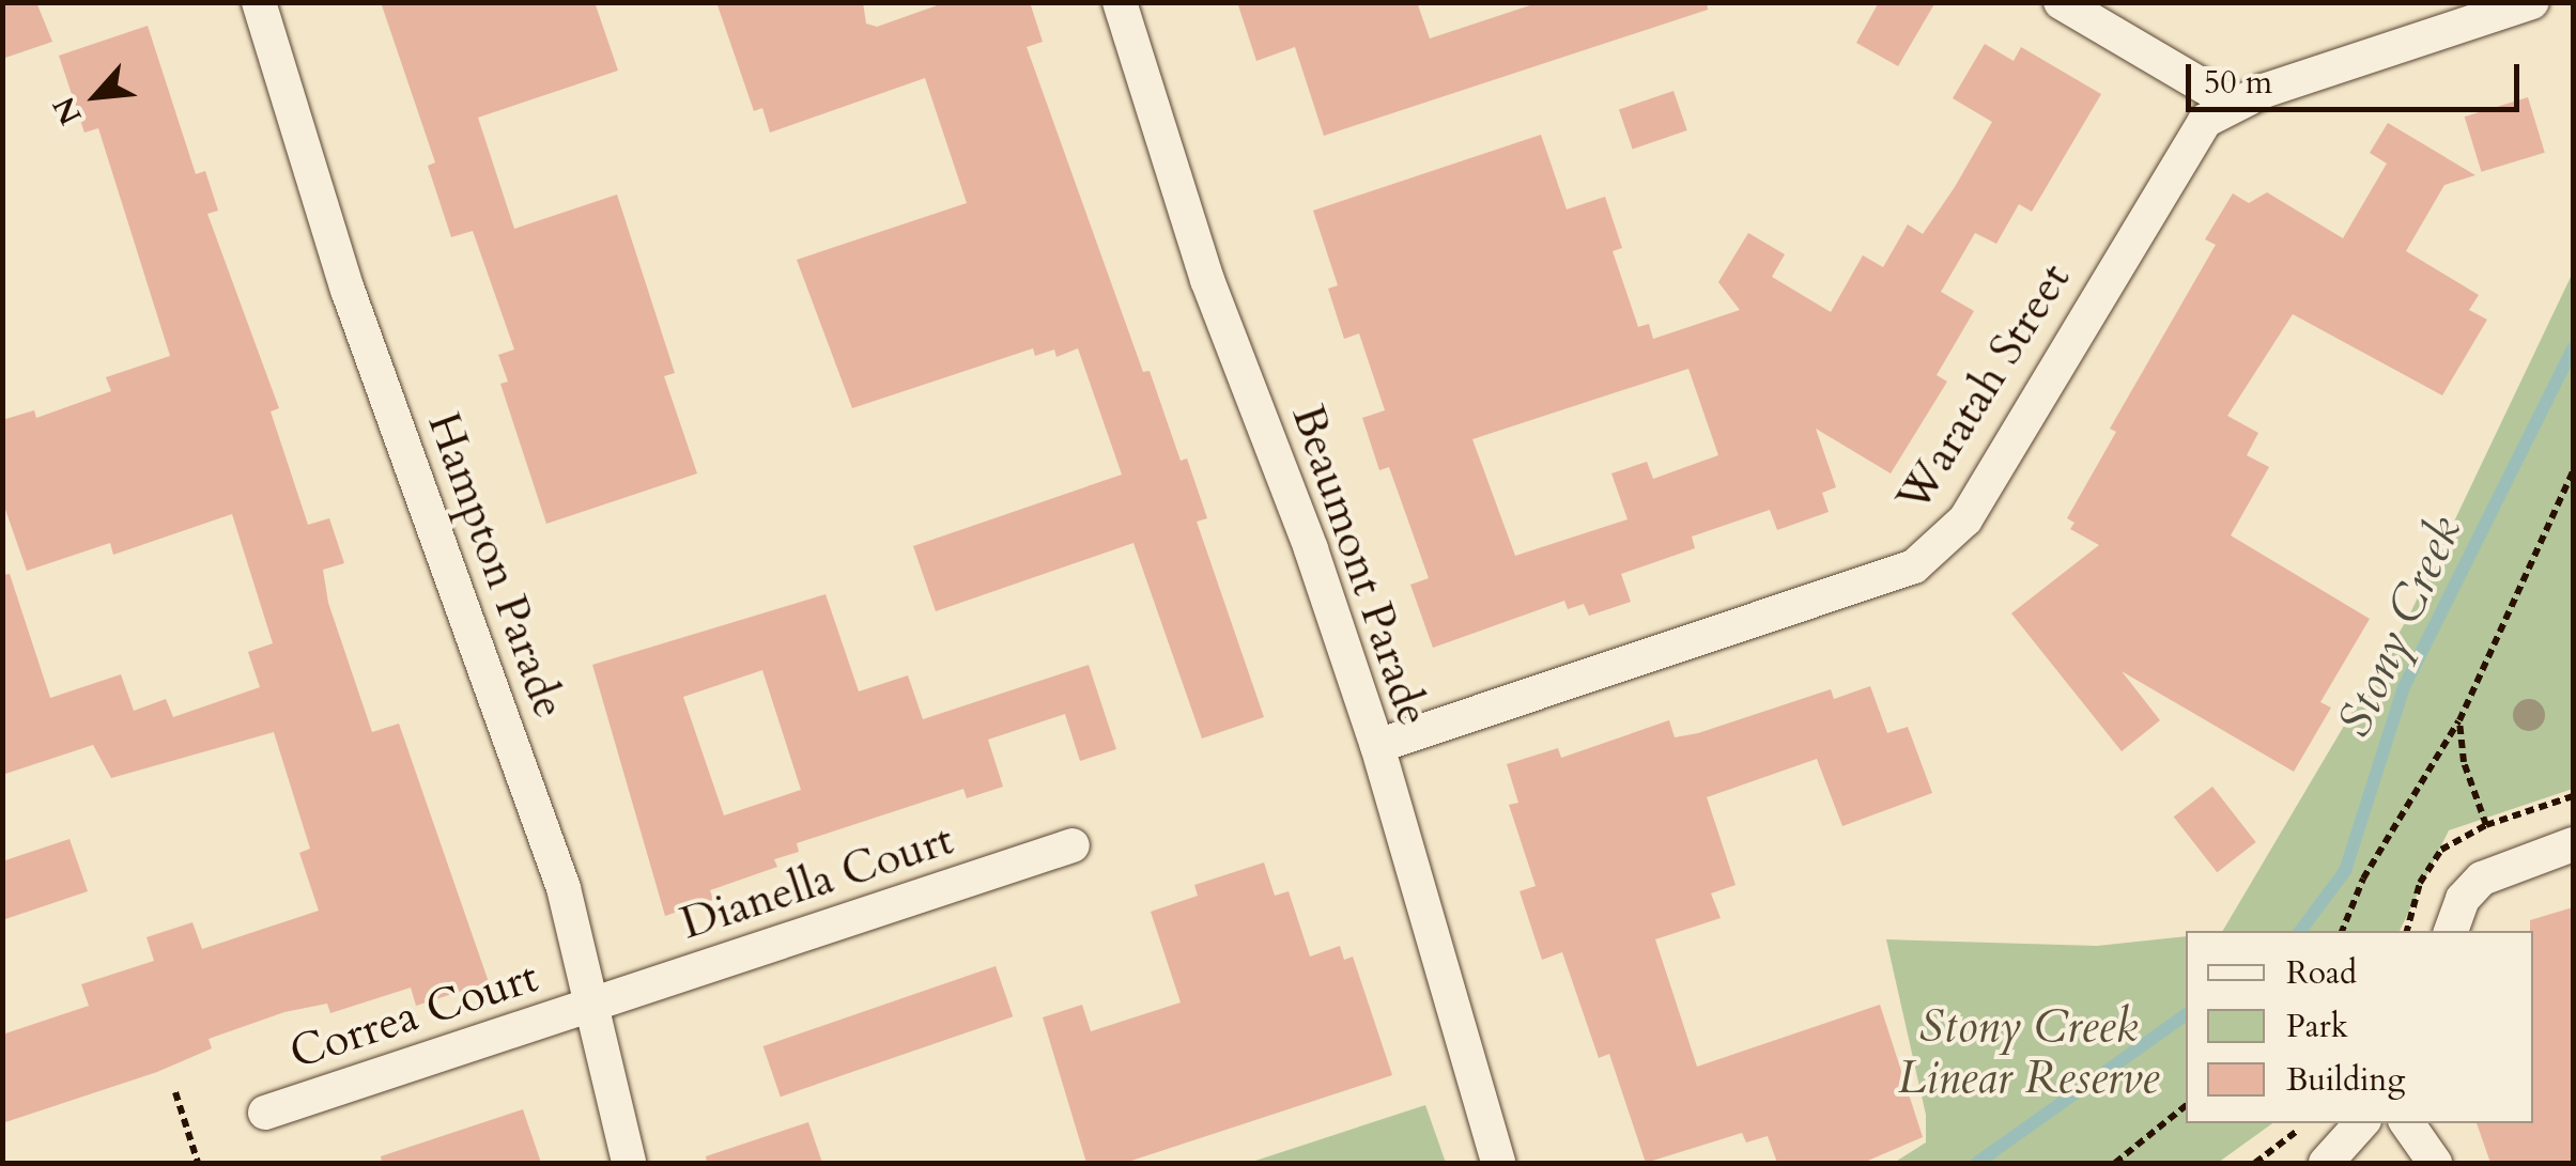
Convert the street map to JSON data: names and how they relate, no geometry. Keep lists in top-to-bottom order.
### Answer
{
  "streets": {
    "street": [
      "Waratah Street",
      "Hampton Parade",
      "Beaumont Parade",
      "Dianella Court",
      "Correa Court"
    ]
  },
  "crossings": [
    ["Waratah Street", "Beaumont Parade"],
    ["Hampton Parade", "Dianella Court"],
    ["Hampton Parade", "Correa Court"],
    ["Dianella Court", "Correa Court"]
  ],
  "water": ["Stony Creek"],
  "parks": ["Stony Creek Linear Reserve"],
  "legend": ["Road", "Park", "Building"],
  "scale_bar": "50 m",
  "north": "bottom left"
}
